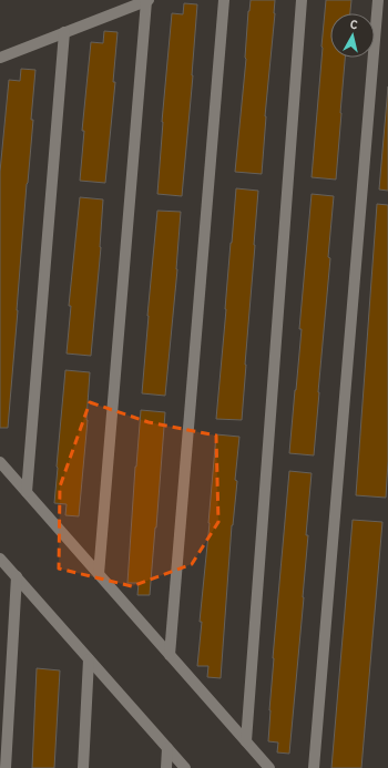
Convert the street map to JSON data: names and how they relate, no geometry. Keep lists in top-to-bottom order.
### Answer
{
  "north": "top"
}
